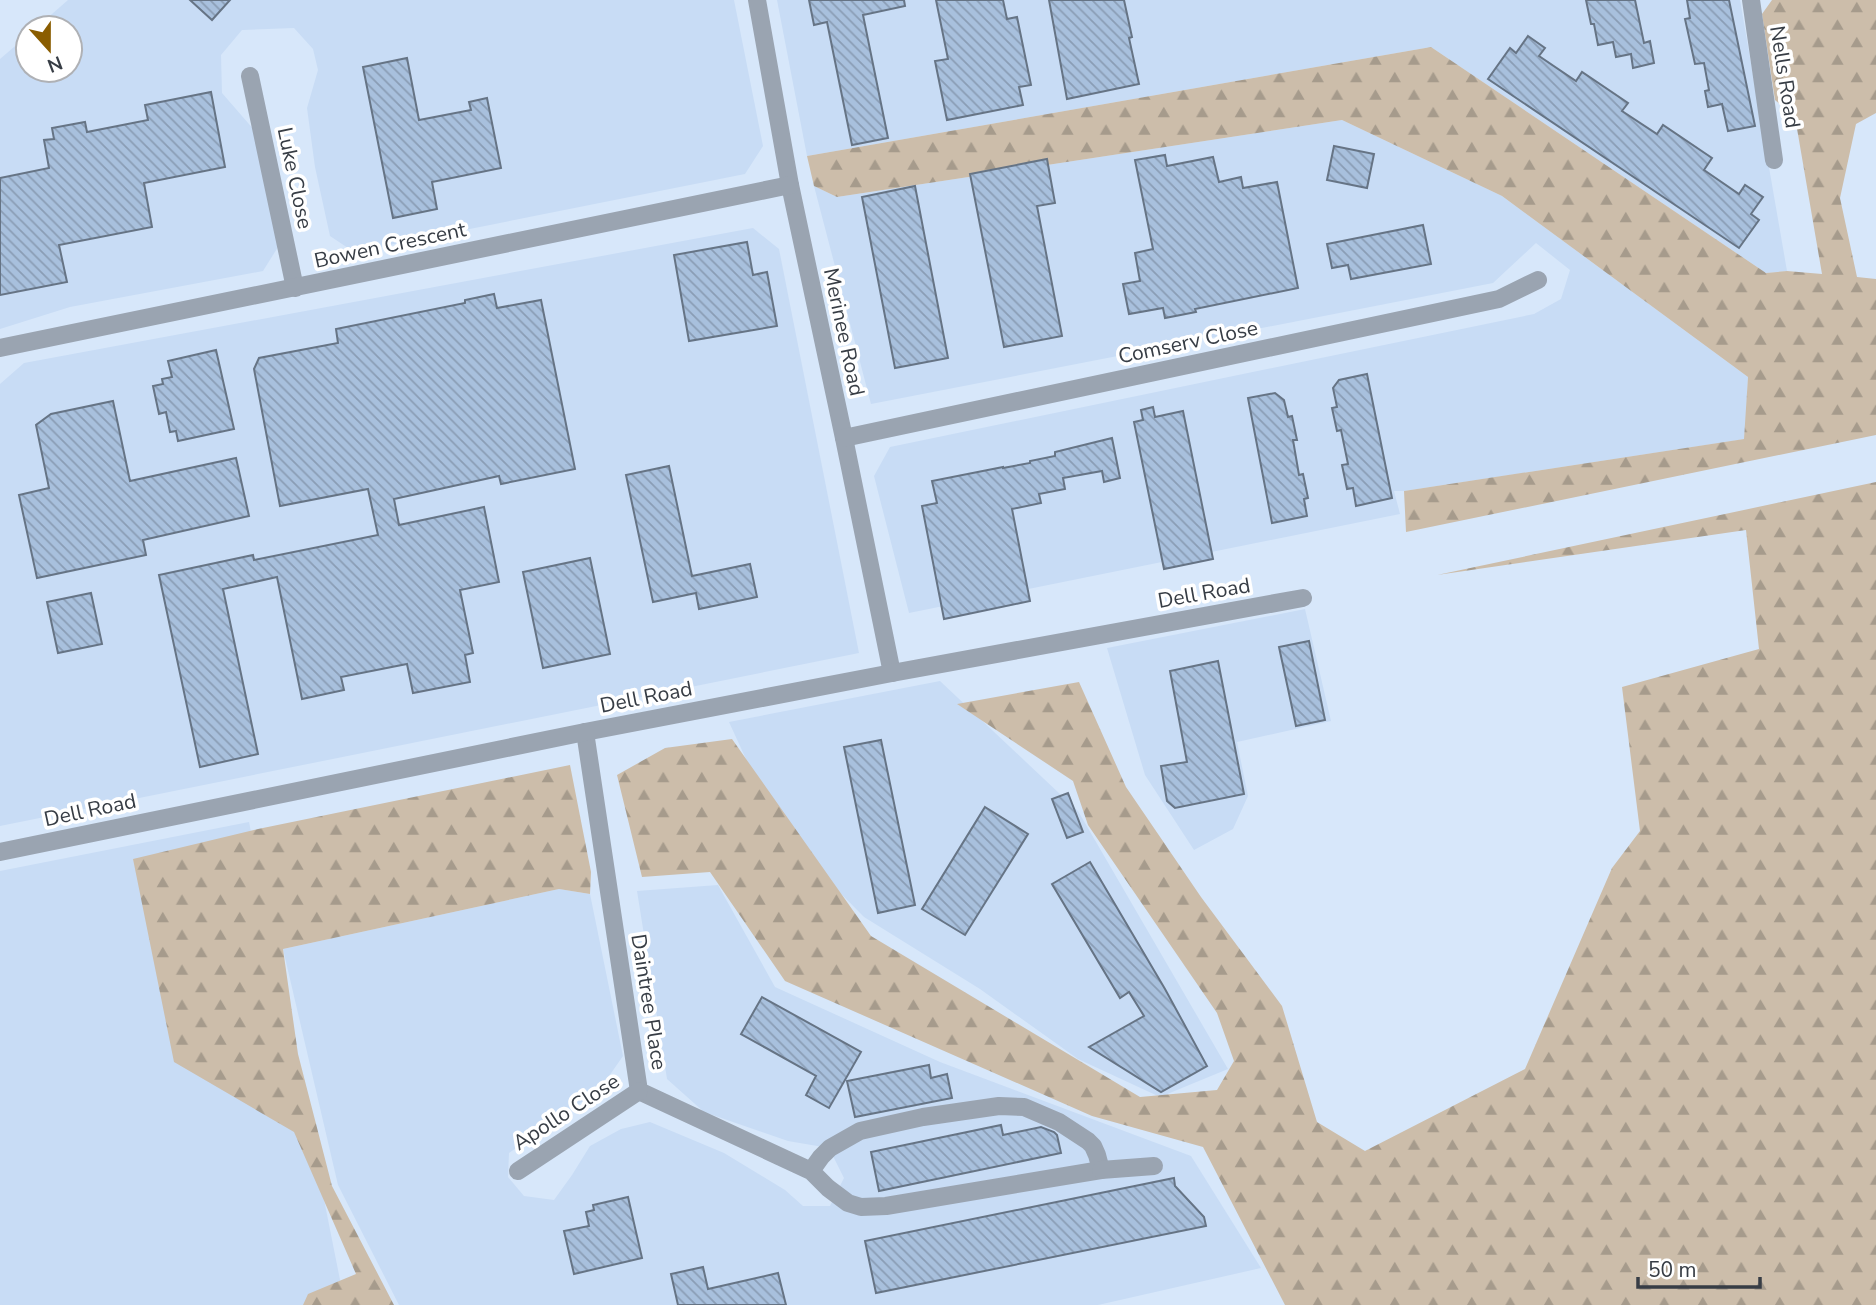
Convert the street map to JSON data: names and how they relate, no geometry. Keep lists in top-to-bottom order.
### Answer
{
  "streets": {
    "street": [
      "Nells Road",
      "Luke Close",
      "Bowen Crescent",
      "Merinee Road",
      "Comserv Close",
      "Dell Road",
      "Daintree Place",
      "Apollo Close"
    ]
  },
  "crossings": [
    ["Luke Close", "Bowen Crescent"],
    ["Bowen Crescent", "Merinee Road"],
    ["Merinee Road", "Comserv Close"],
    ["Merinee Road", "Dell Road"],
    ["Dell Road", "Daintree Place"],
    ["Daintree Place", "Apollo Close"]
  ],
  "scale_bar": "50 m",
  "north": "bottom"
}
